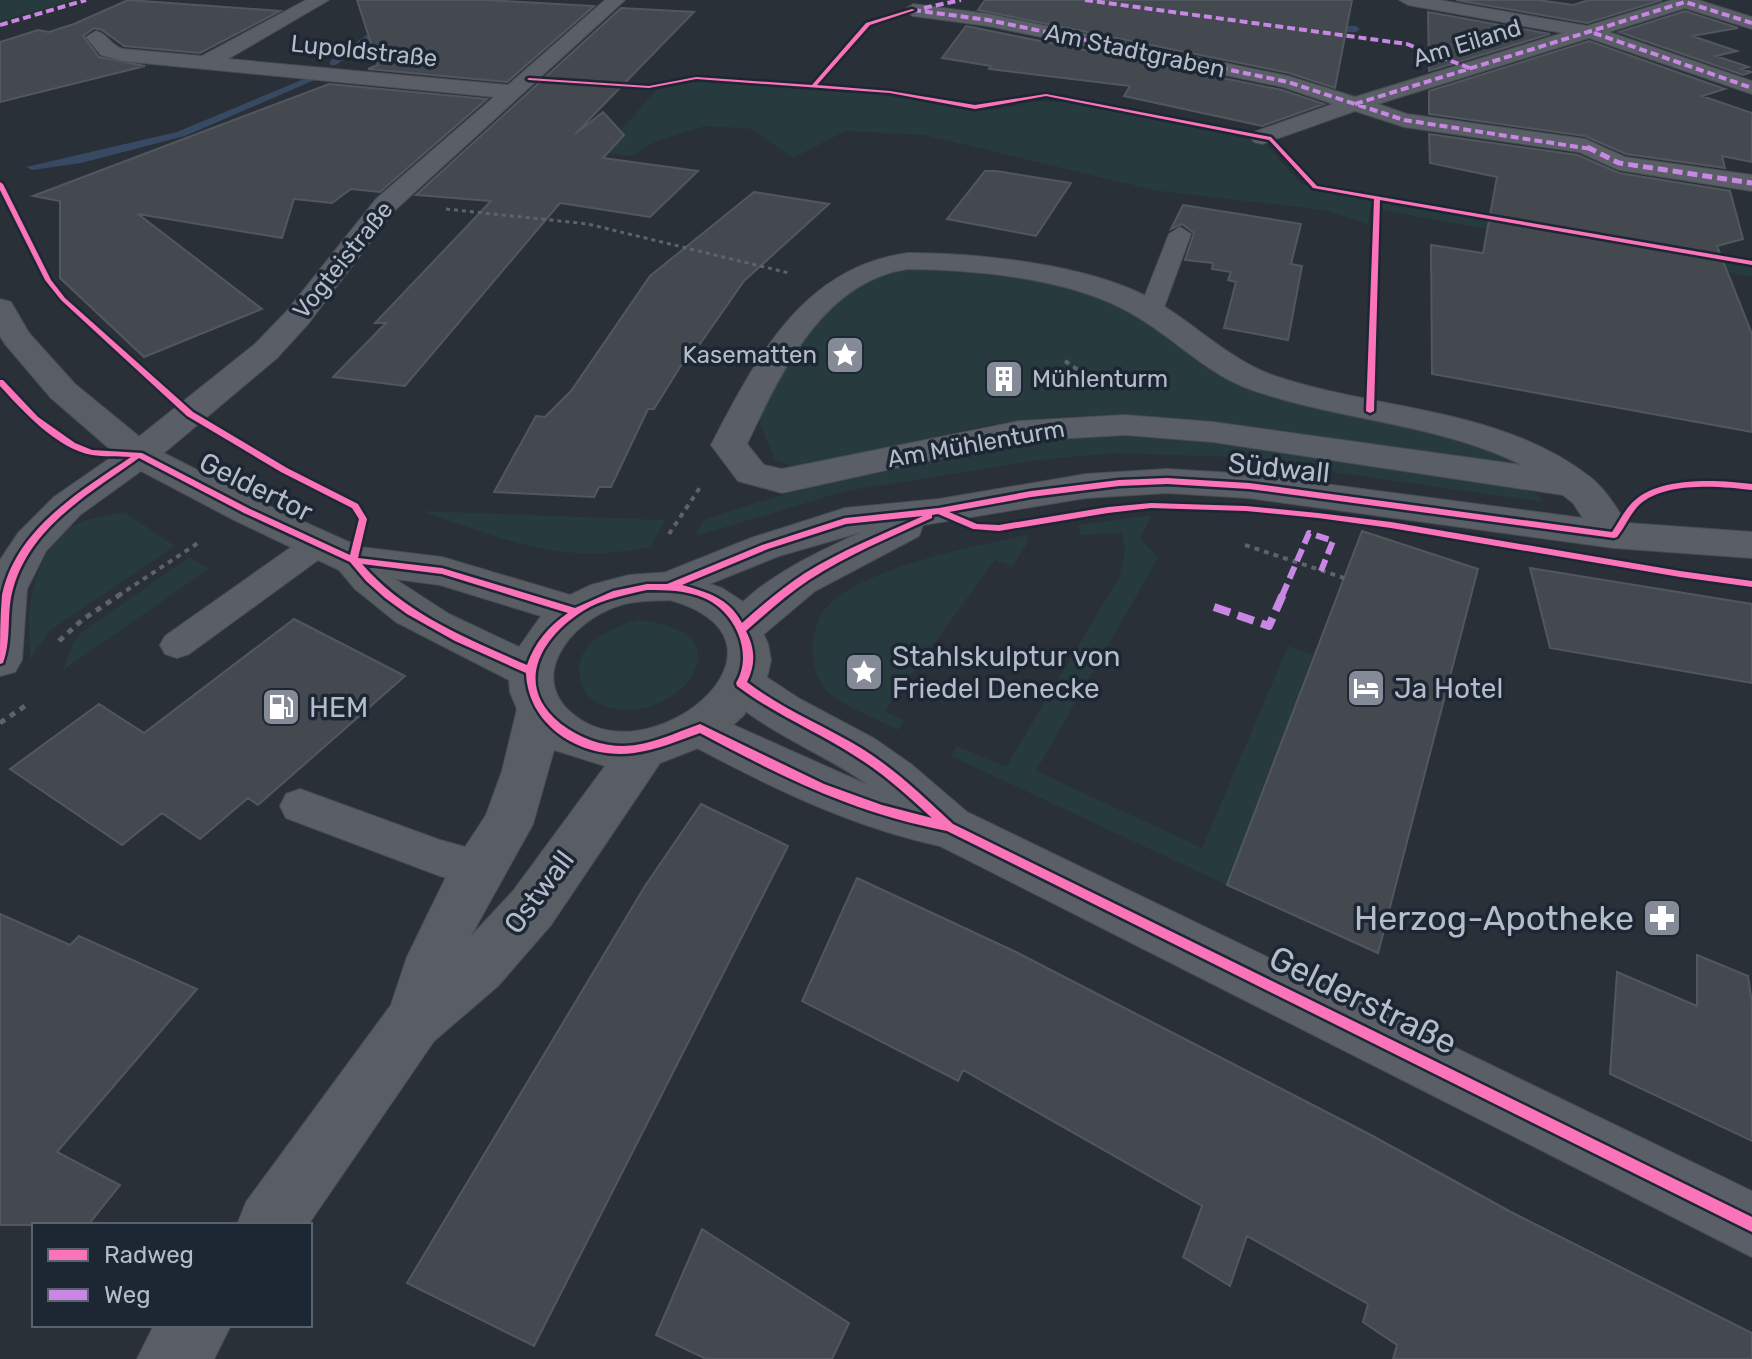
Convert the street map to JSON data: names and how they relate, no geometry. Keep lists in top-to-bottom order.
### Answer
{
  "streets": {
    "main road": ["Geldertor", "Ostwall"],
    "street": [
      "Am Eiland",
      "Lupoldstraße",
      "Am Stadtgraben",
      "Vogteistraße",
      "Am Mühlenturm",
      "Südwall",
      "Gelderstraße"
    ]
  },
  "crossings": [
    ["Am Eiland", "Am Stadtgraben"],
    ["Lupoldstraße", "Vogteistraße"],
    ["Vogteistraße", "Geldertor"],
    ["Am Mühlenturm", "Südwall"],
    ["Südwall", "Geldertor"],
    ["Südwall", "Ostwall"],
    ["Südwall", "Gelderstraße"],
    ["Geldertor", "Ostwall"],
    ["Geldertor", "Gelderstraße"],
    ["Ostwall", "Gelderstraße"]
  ],
  "places": {
    "place": ["Kasematten", "Stahlskulptur von Friedel Denecke"],
    "building": ["Mühlenturm"],
    "hotel": ["Ja Hotel"],
    "fuel station": ["HEM"],
    "pharmacy": ["Herzog-Apotheke"]
  },
  "legend": ["Radweg", "Weg"]
}
